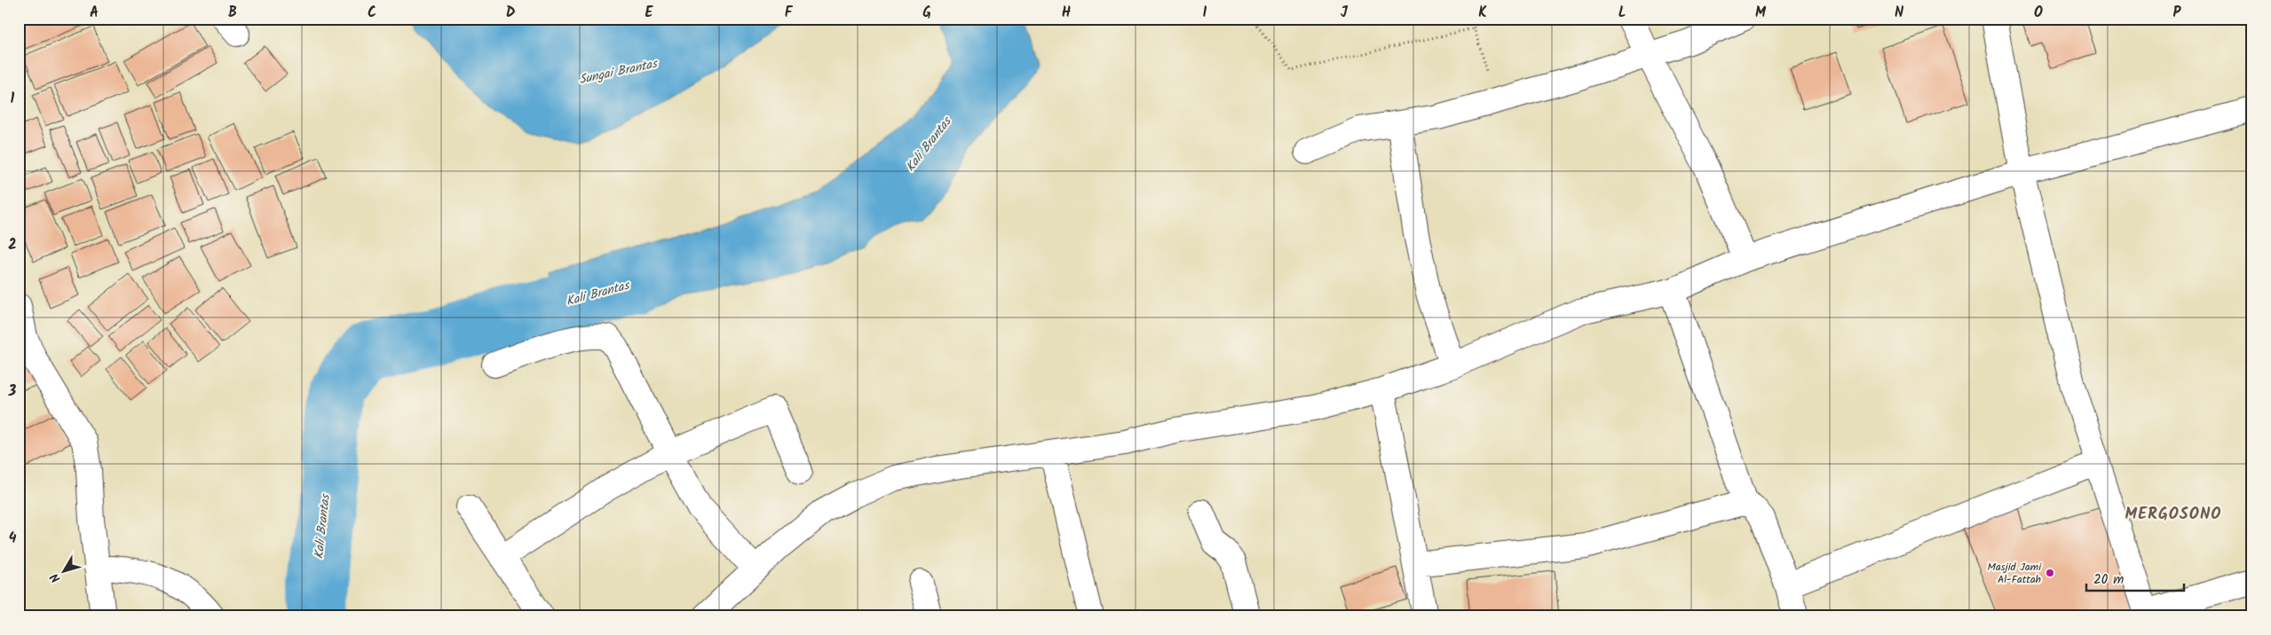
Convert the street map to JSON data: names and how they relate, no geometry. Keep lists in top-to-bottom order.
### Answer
{
  "districts": ["MERGOSONO"],
  "water": ["Sungai Brantas", "Kali Brantas"],
  "places": ["Masjid Jami Al-Fattah"],
  "scale_bar": "20 m",
  "north": "bottom left",
  "grid": {
    "columns": [
      "A",
      "B",
      "C",
      "D",
      "E",
      "F",
      "G",
      "H",
      "I",
      "J",
      "K",
      "L",
      "M",
      "N",
      "O",
      "P"
    ],
    "rows": [
      "1",
      "2",
      "3",
      "4"
    ]
  }
}
